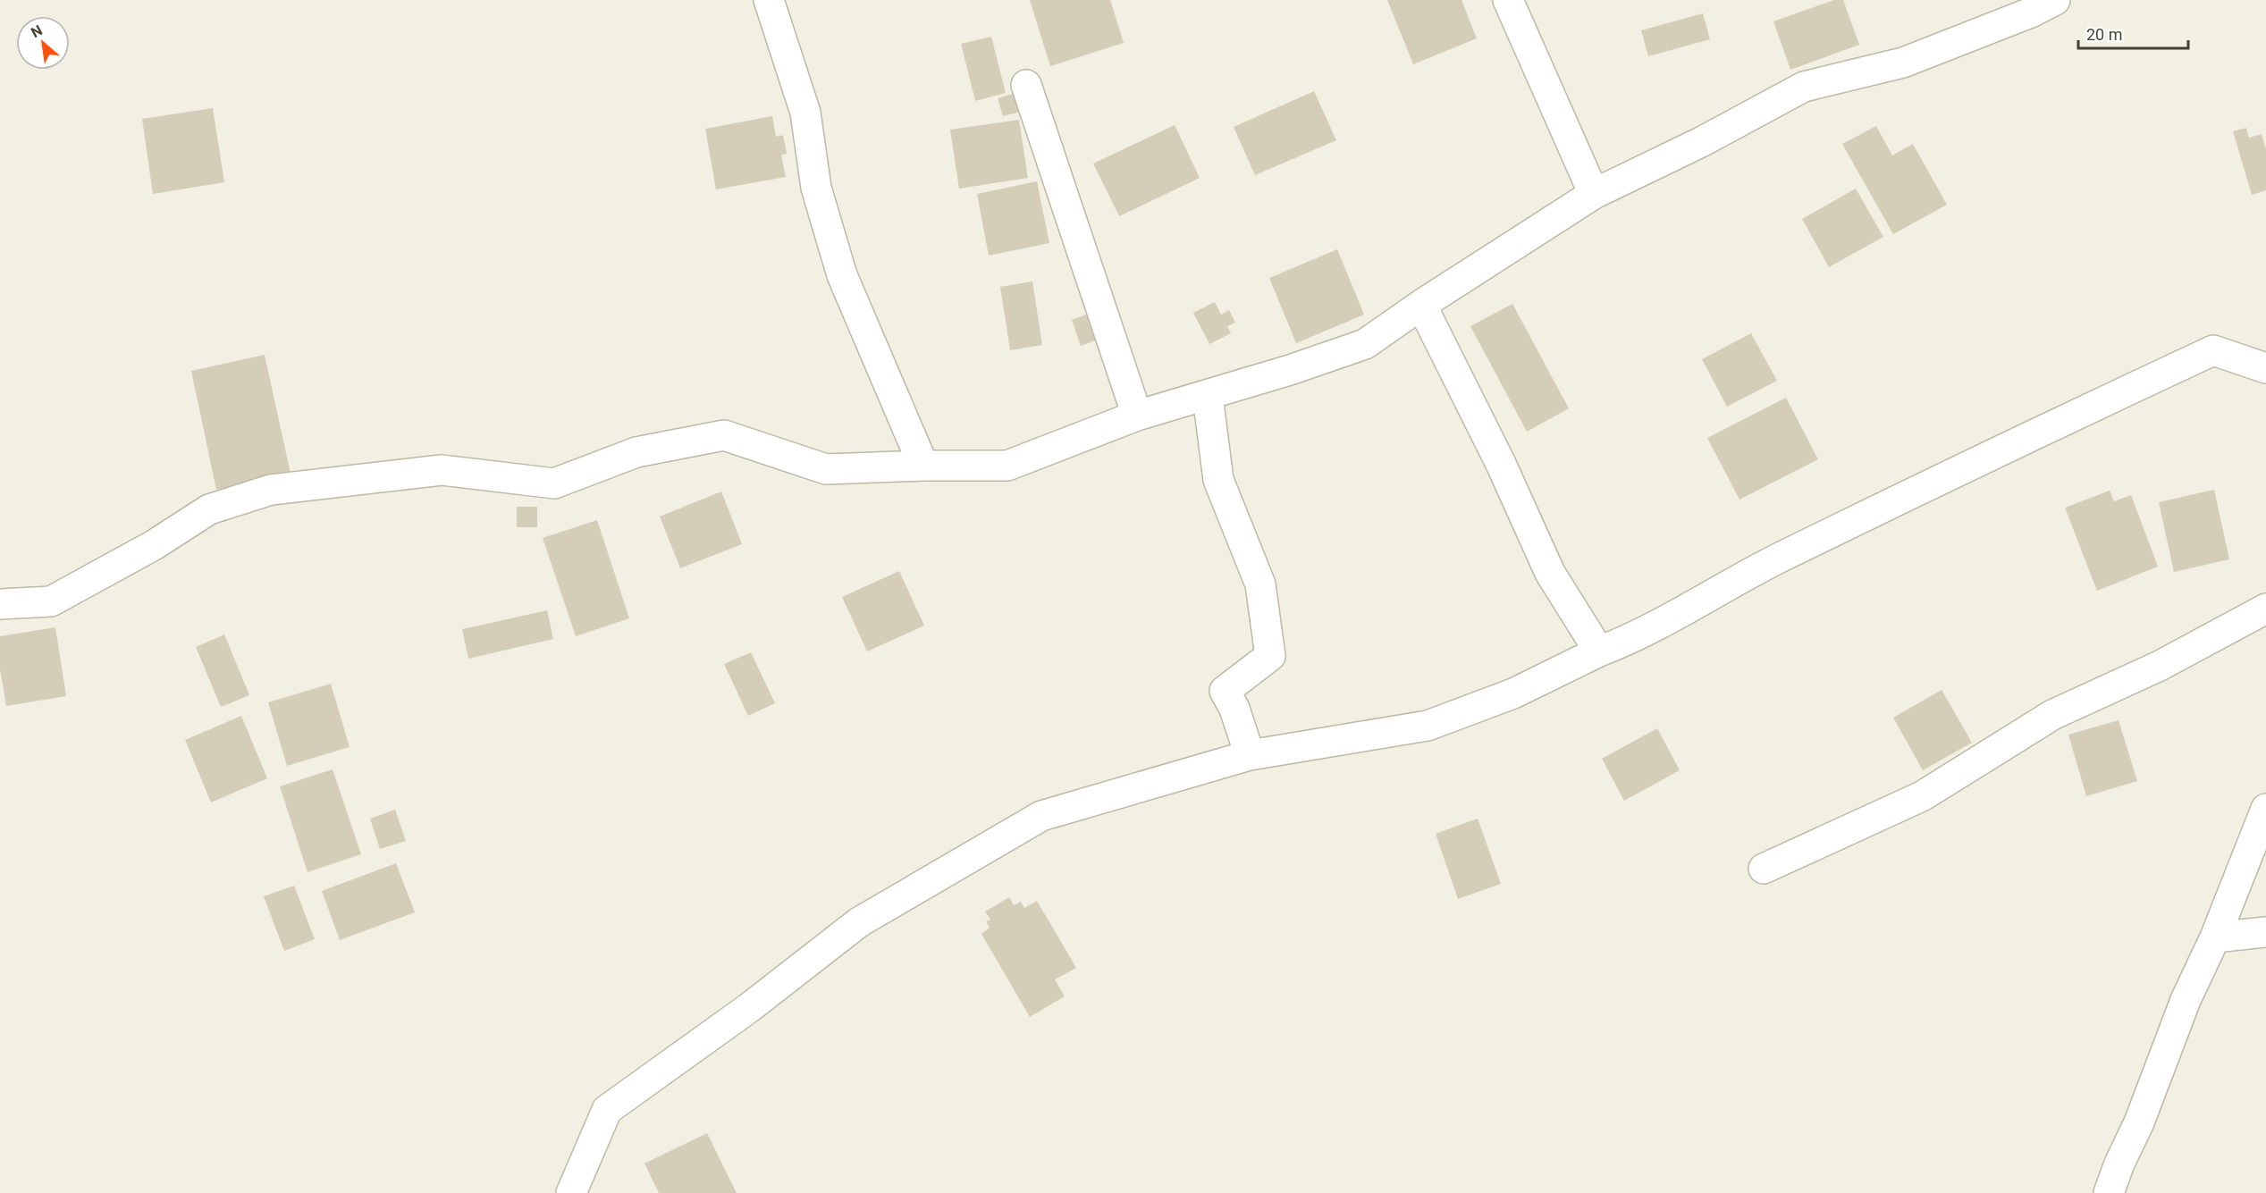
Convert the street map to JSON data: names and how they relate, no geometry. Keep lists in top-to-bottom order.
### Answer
{
  "scale_bar": "20 m",
  "north": "top left"
}
